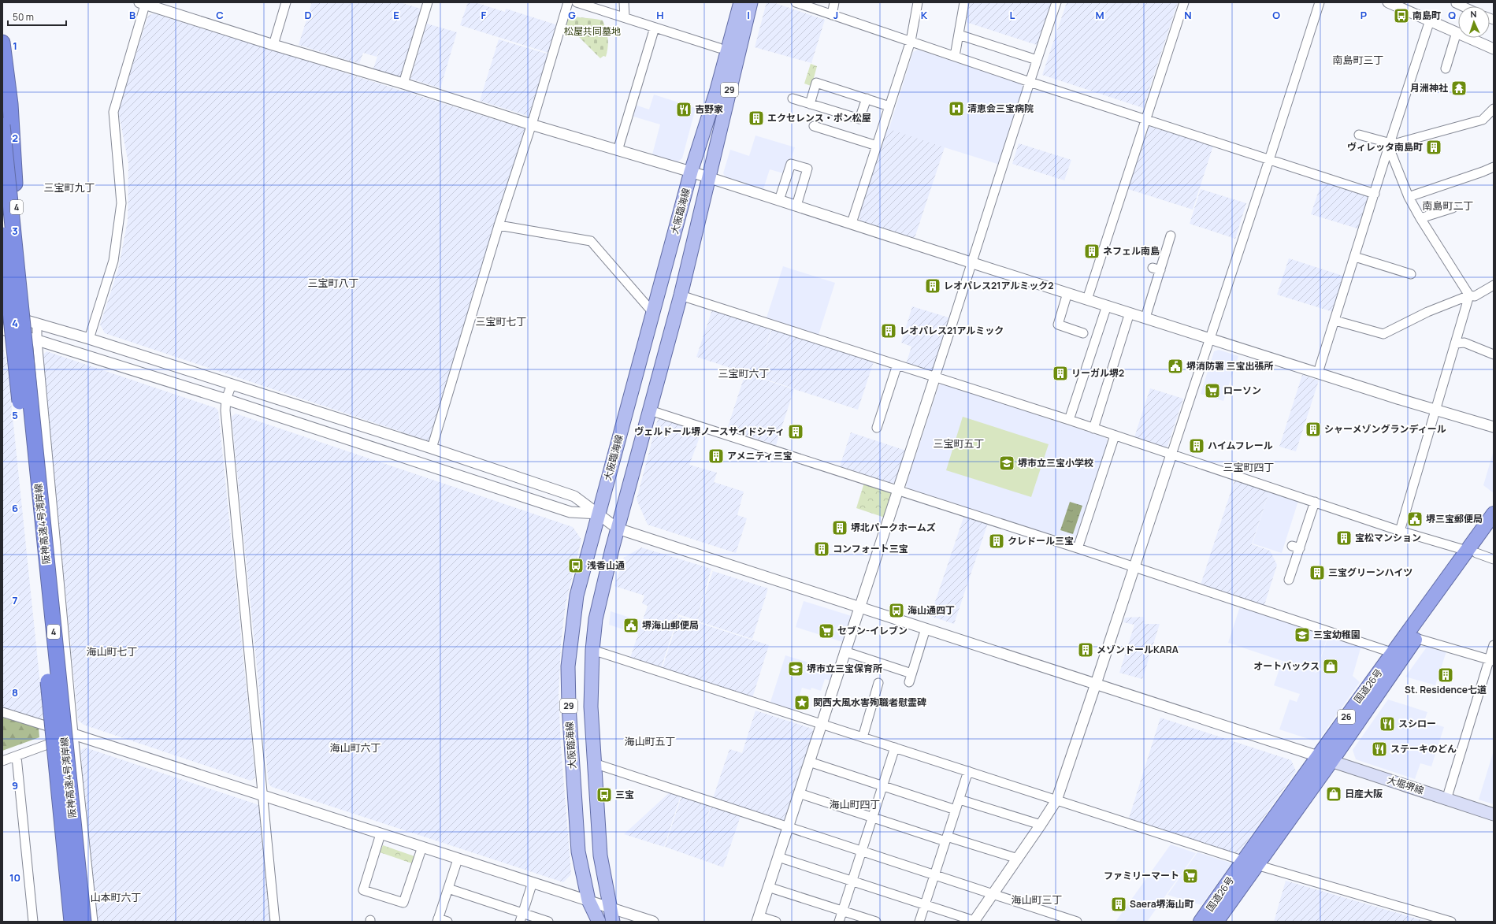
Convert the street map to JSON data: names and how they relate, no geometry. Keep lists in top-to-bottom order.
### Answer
{
  "streets": {
    "highway": [
      "4",
      "阪神高速4号湾岸線",
      "国道26号",
      "26"
    ],
    "main road": ["29", "大阪臨海線", "大堀堺線"]
  },
  "crossings": [
    ["29", "大阪臨海線"],
    ["4", "阪神高速4号湾岸線"],
    ["国道26号", "大堀堺線"]
  ],
  "districts": [
    "南島町三丁",
    "三宝町九丁",
    "南島町二丁",
    "三宝町八丁",
    "三宝町七丁",
    "三宝町六丁",
    "三宝町五丁",
    "三宝町四丁",
    "海山町七丁",
    "海山町五丁",
    "海山町六丁",
    "海山町四丁",
    "山本町六丁",
    "海山町三丁"
  ],
  "parks": ["松屋共同墓地"],
  "places": {
    "bus stop": [
      "南島町",
      "浅香山通",
      "海山通四丁",
      "三宝"
    ],
    "temple": ["月洲神社"],
    "hospital": ["清恵会三宝病院"],
    "restaurant": ["吉野家", "スシロー", "ステーキのどん"],
    "building": [
      "エクセレンス・ボン松屋",
      "ヴィレッタ南島町",
      "ネフェル南島",
      "レオパレス21アルミック2",
      "レオパレス21アルミック",
      "リーガル堺2",
      "シャーメゾングランディール",
      "ヴェルドール堺ノースサイドシティ",
      "ハイムフレール",
      "アメニティ三宝",
      "堺北パークホームズ",
      "宝松マンション",
      "クレドール三宝",
      "コンフォート三宝",
      "三宝グリーンハイツ",
      "メゾンドールKARA",
      "St. Residence七道",
      "Saera堺海山町"
    ],
    "public building": ["堺消防署 三宝出張所", "堺三宝郵便局", "堺海山郵便局"],
    "supermarket": ["ローソン", "セブン-イレブン", "ファミリーマート"],
    "school or university": ["堺市立三宝小学校", "三宝幼稚園", "堺市立三宝保育所"],
    "shop": ["オートバックス", "日産大阪"],
    "place": ["関西大風水害殉職者慰霊碑"]
  },
  "scale_bar": "50 m",
  "north": "top",
  "grid": {
    "columns": [
      "B",
      "C",
      "D",
      "E",
      "F",
      "G",
      "H",
      "I",
      "J",
      "K",
      "L",
      "M",
      "N",
      "O",
      "P",
      "Q"
    ],
    "rows": [
      "1",
      "2",
      "3",
      "4",
      "5",
      "6",
      "7",
      "8",
      "9",
      "10"
    ]
  }
}
